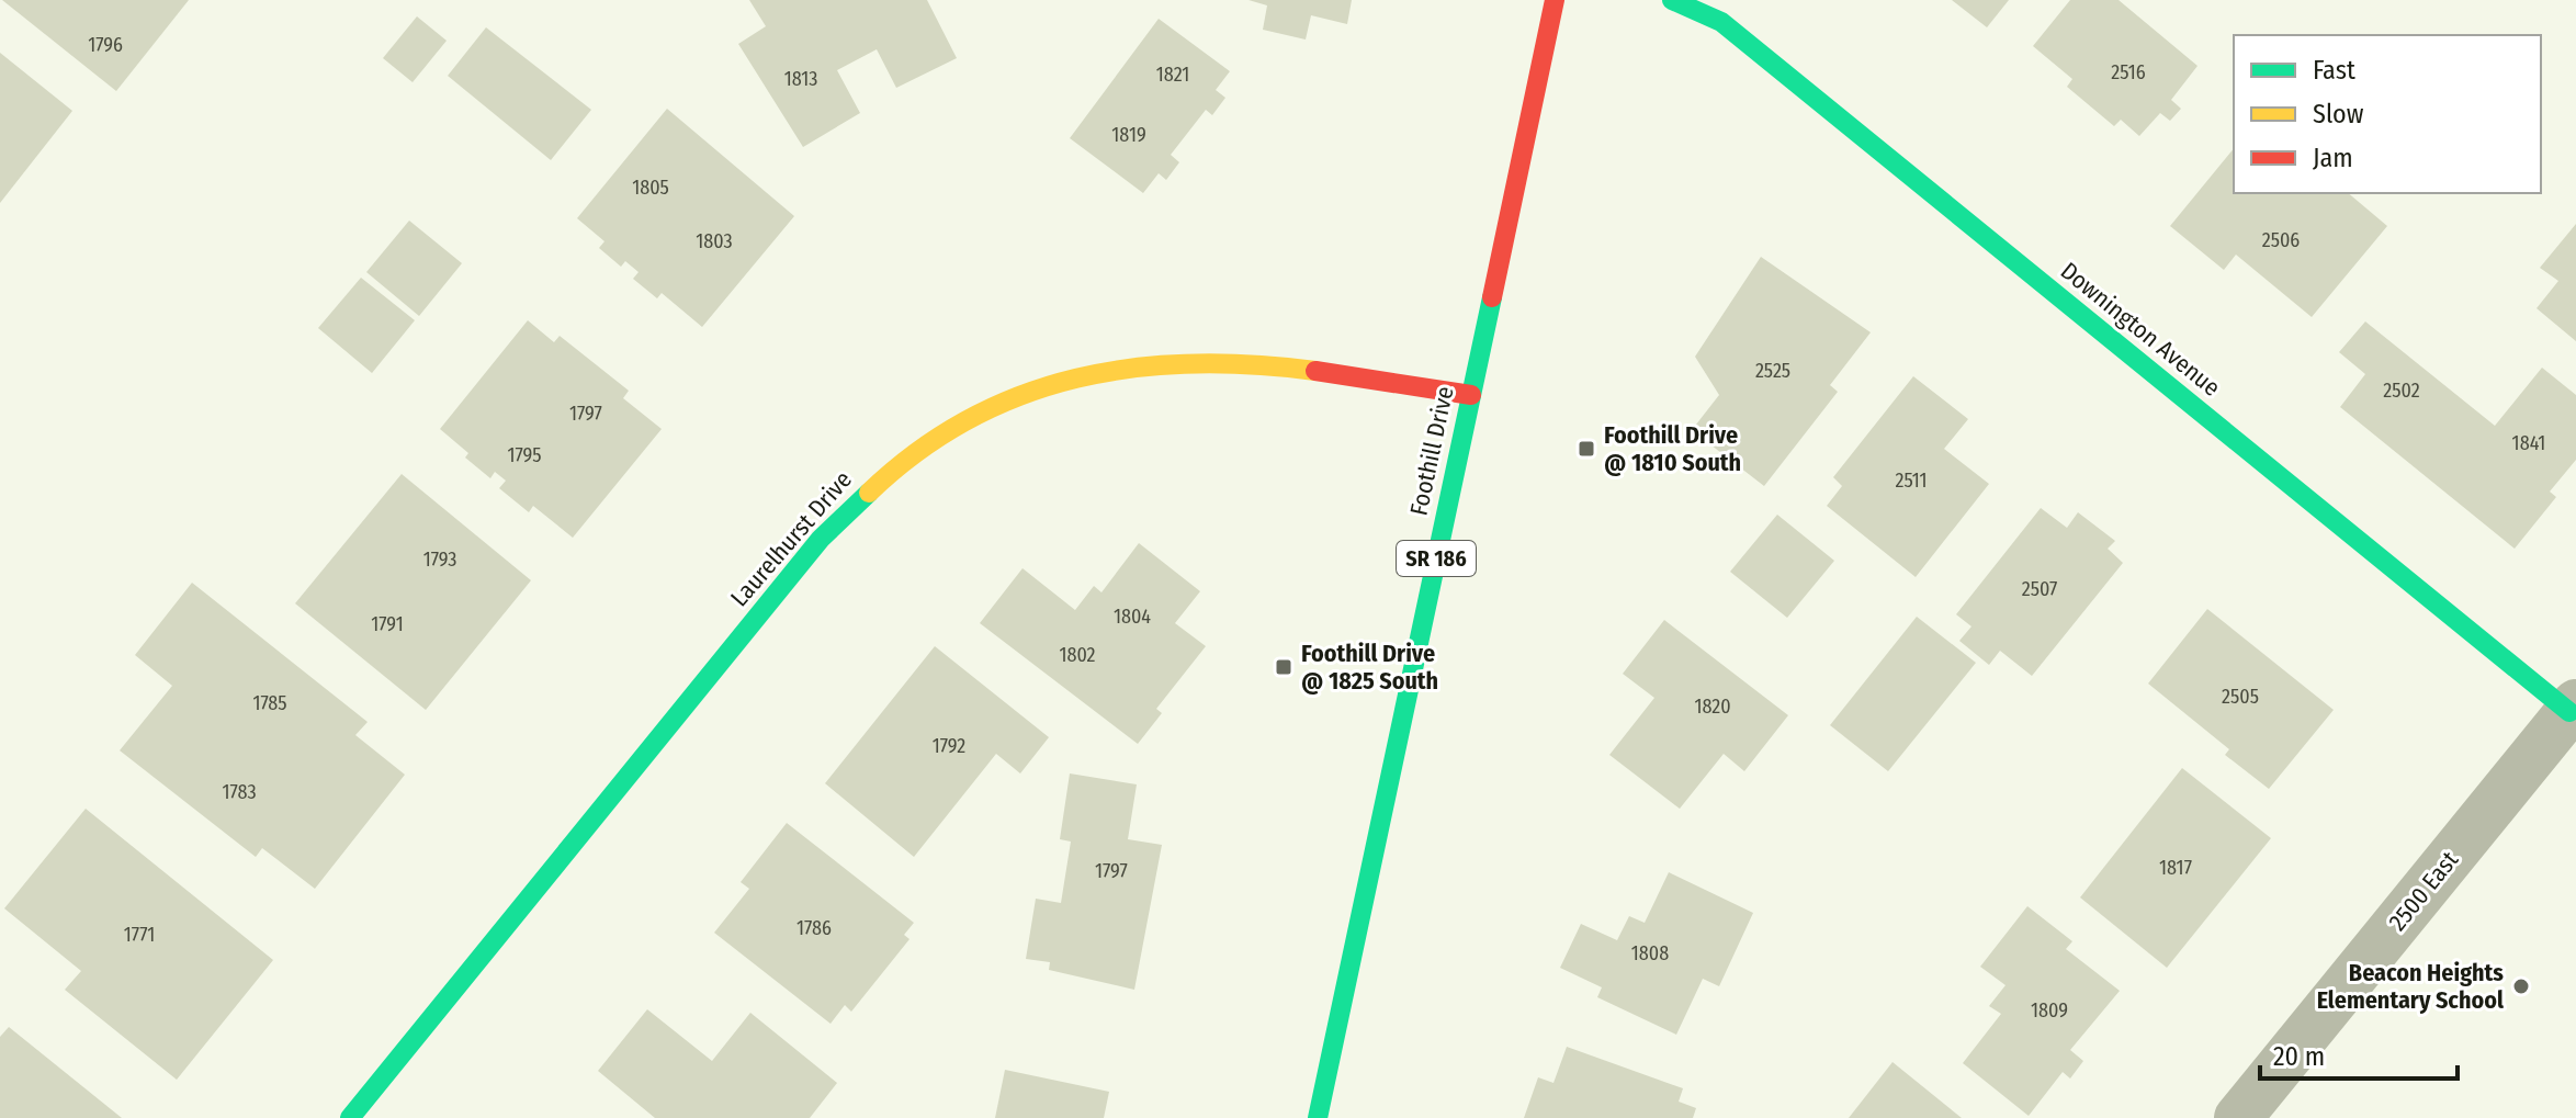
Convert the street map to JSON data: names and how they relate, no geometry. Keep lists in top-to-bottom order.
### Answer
{
  "streets": {
    "street": [
      "Downington Avenue",
      "Foothill Drive",
      "Laurelhurst Drive",
      "SR 186",
      "2500 East"
    ]
  },
  "crossings": [
    ["Downington Avenue", "2500 East"],
    ["Foothill Drive", "Laurelhurst Drive"]
  ],
  "places": {
    "transit": ["Foothill Drive @ 1810 South", "Foothill Drive @ 1825 South"],
    "other": ["Beacon Heights Elementary School"]
  },
  "house_numbers": [
    "1796",
    "2516",
    "1821",
    "1813",
    "1819",
    "1805",
    "2506",
    "1803",
    "2525",
    "2502",
    "1797",
    "1841",
    "1795",
    "2511",
    "1793",
    "2507",
    "1804",
    "1791",
    "1802",
    "2505",
    "1785",
    "1820",
    "1792",
    "1783",
    "1817",
    "1797",
    "1786",
    "1771",
    "1808",
    "1809"
  ],
  "legend": ["Fast", "Slow", "Jam"],
  "scale_bar": "20 m"
}
